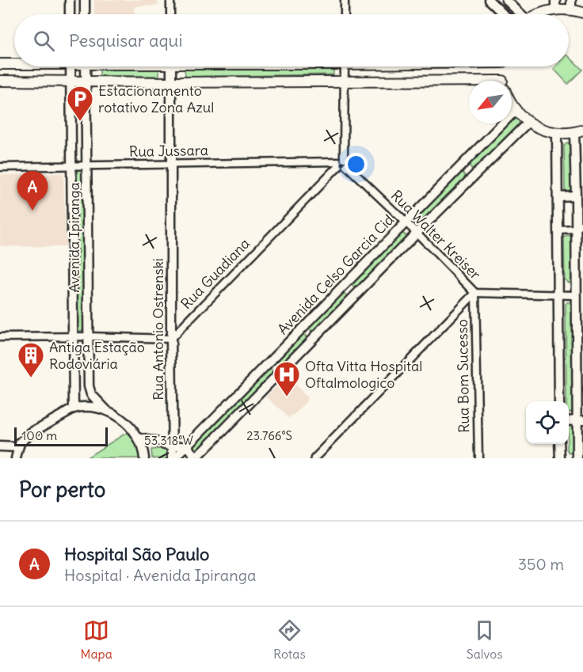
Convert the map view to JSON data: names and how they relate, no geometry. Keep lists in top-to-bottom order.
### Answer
{
  "streets": {
    "street": [
      "Rua Jussara",
      "Rua Walter Kreiser",
      "Avenida Ipiranga",
      "Rua Guadiana",
      "Avenida Celso Garcia Cid",
      "Rua Antonio Ostrenski",
      "Rua Bom Sucesso"
    ]
  },
  "crossings": [
    ["Rua Jussara", "Rua Walter Kreiser"],
    ["Rua Jussara", "Avenida Ipiranga"],
    ["Rua Jussara", "Rua Guadiana"],
    ["Rua Jussara", "Rua Antonio Ostrenski"],
    ["Rua Walter Kreiser", "Rua Guadiana"],
    ["Rua Walter Kreiser", "Avenida Celso Garcia Cid"],
    ["Rua Walter Kreiser", "Rua Bom Sucesso"],
    ["Rua Guadiana", "Rua Antonio Ostrenski"],
    ["Avenida Celso Garcia Cid", "Rua Antonio Ostrenski"]
  ],
  "places": {
    "parking": ["Estacionamento rotativo Zona Azul"],
    "building": ["Antiga Estação Rodoviária"],
    "hospital": ["Ofta Vitta Hospital Oftalmologico"]
  },
  "scale_bar": "100 m",
  "north": "bottom left",
  "page": {
    "search": "Pesquisar aqui",
    "pins": "A",
    "scale": "100 m",
    "heading": "Por perto",
    "list": [
      {
        "mark": "A",
        "name": "Hospital São Paulo",
        "note": "Hospital · Avenida Ipiranga",
        "value": "350 m"
      }
    ],
    "nav": ["Mapa", "Rotas", "Salvos"]
  },
  "coordinates": ["23.766°S", "53.318°W"]
}
